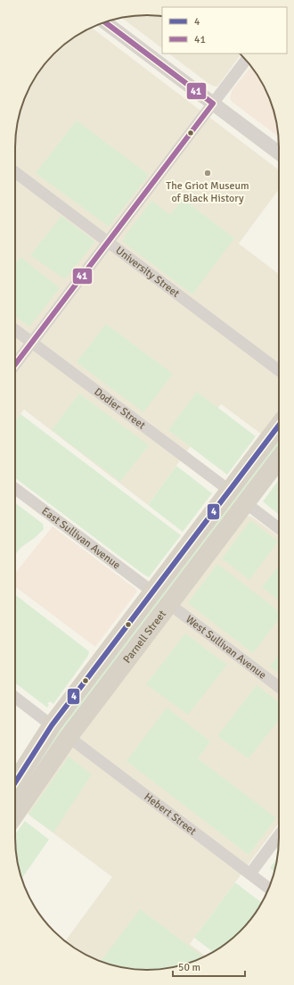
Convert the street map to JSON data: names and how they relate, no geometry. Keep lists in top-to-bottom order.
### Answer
{
  "streets": {
    "main road": ["Parnell Street"],
    "street": [
      "University Street",
      "Dodier Street",
      "East Sullivan Avenue",
      "West Sullivan Avenue",
      "Hebert Street"
    ]
  },
  "crossings": [
    ["Dodier Street", "Parnell Street"],
    ["East Sullivan Avenue", "Parnell Street"],
    ["Parnell Street", "West Sullivan Avenue"],
    ["Parnell Street", "Hebert Street"]
  ],
  "places": ["The Griot Museum of Black History"],
  "lines": ["transit line 41", "transit line 4"],
  "legend": ["4", "41"],
  "scale_bar": "50 m"
}
